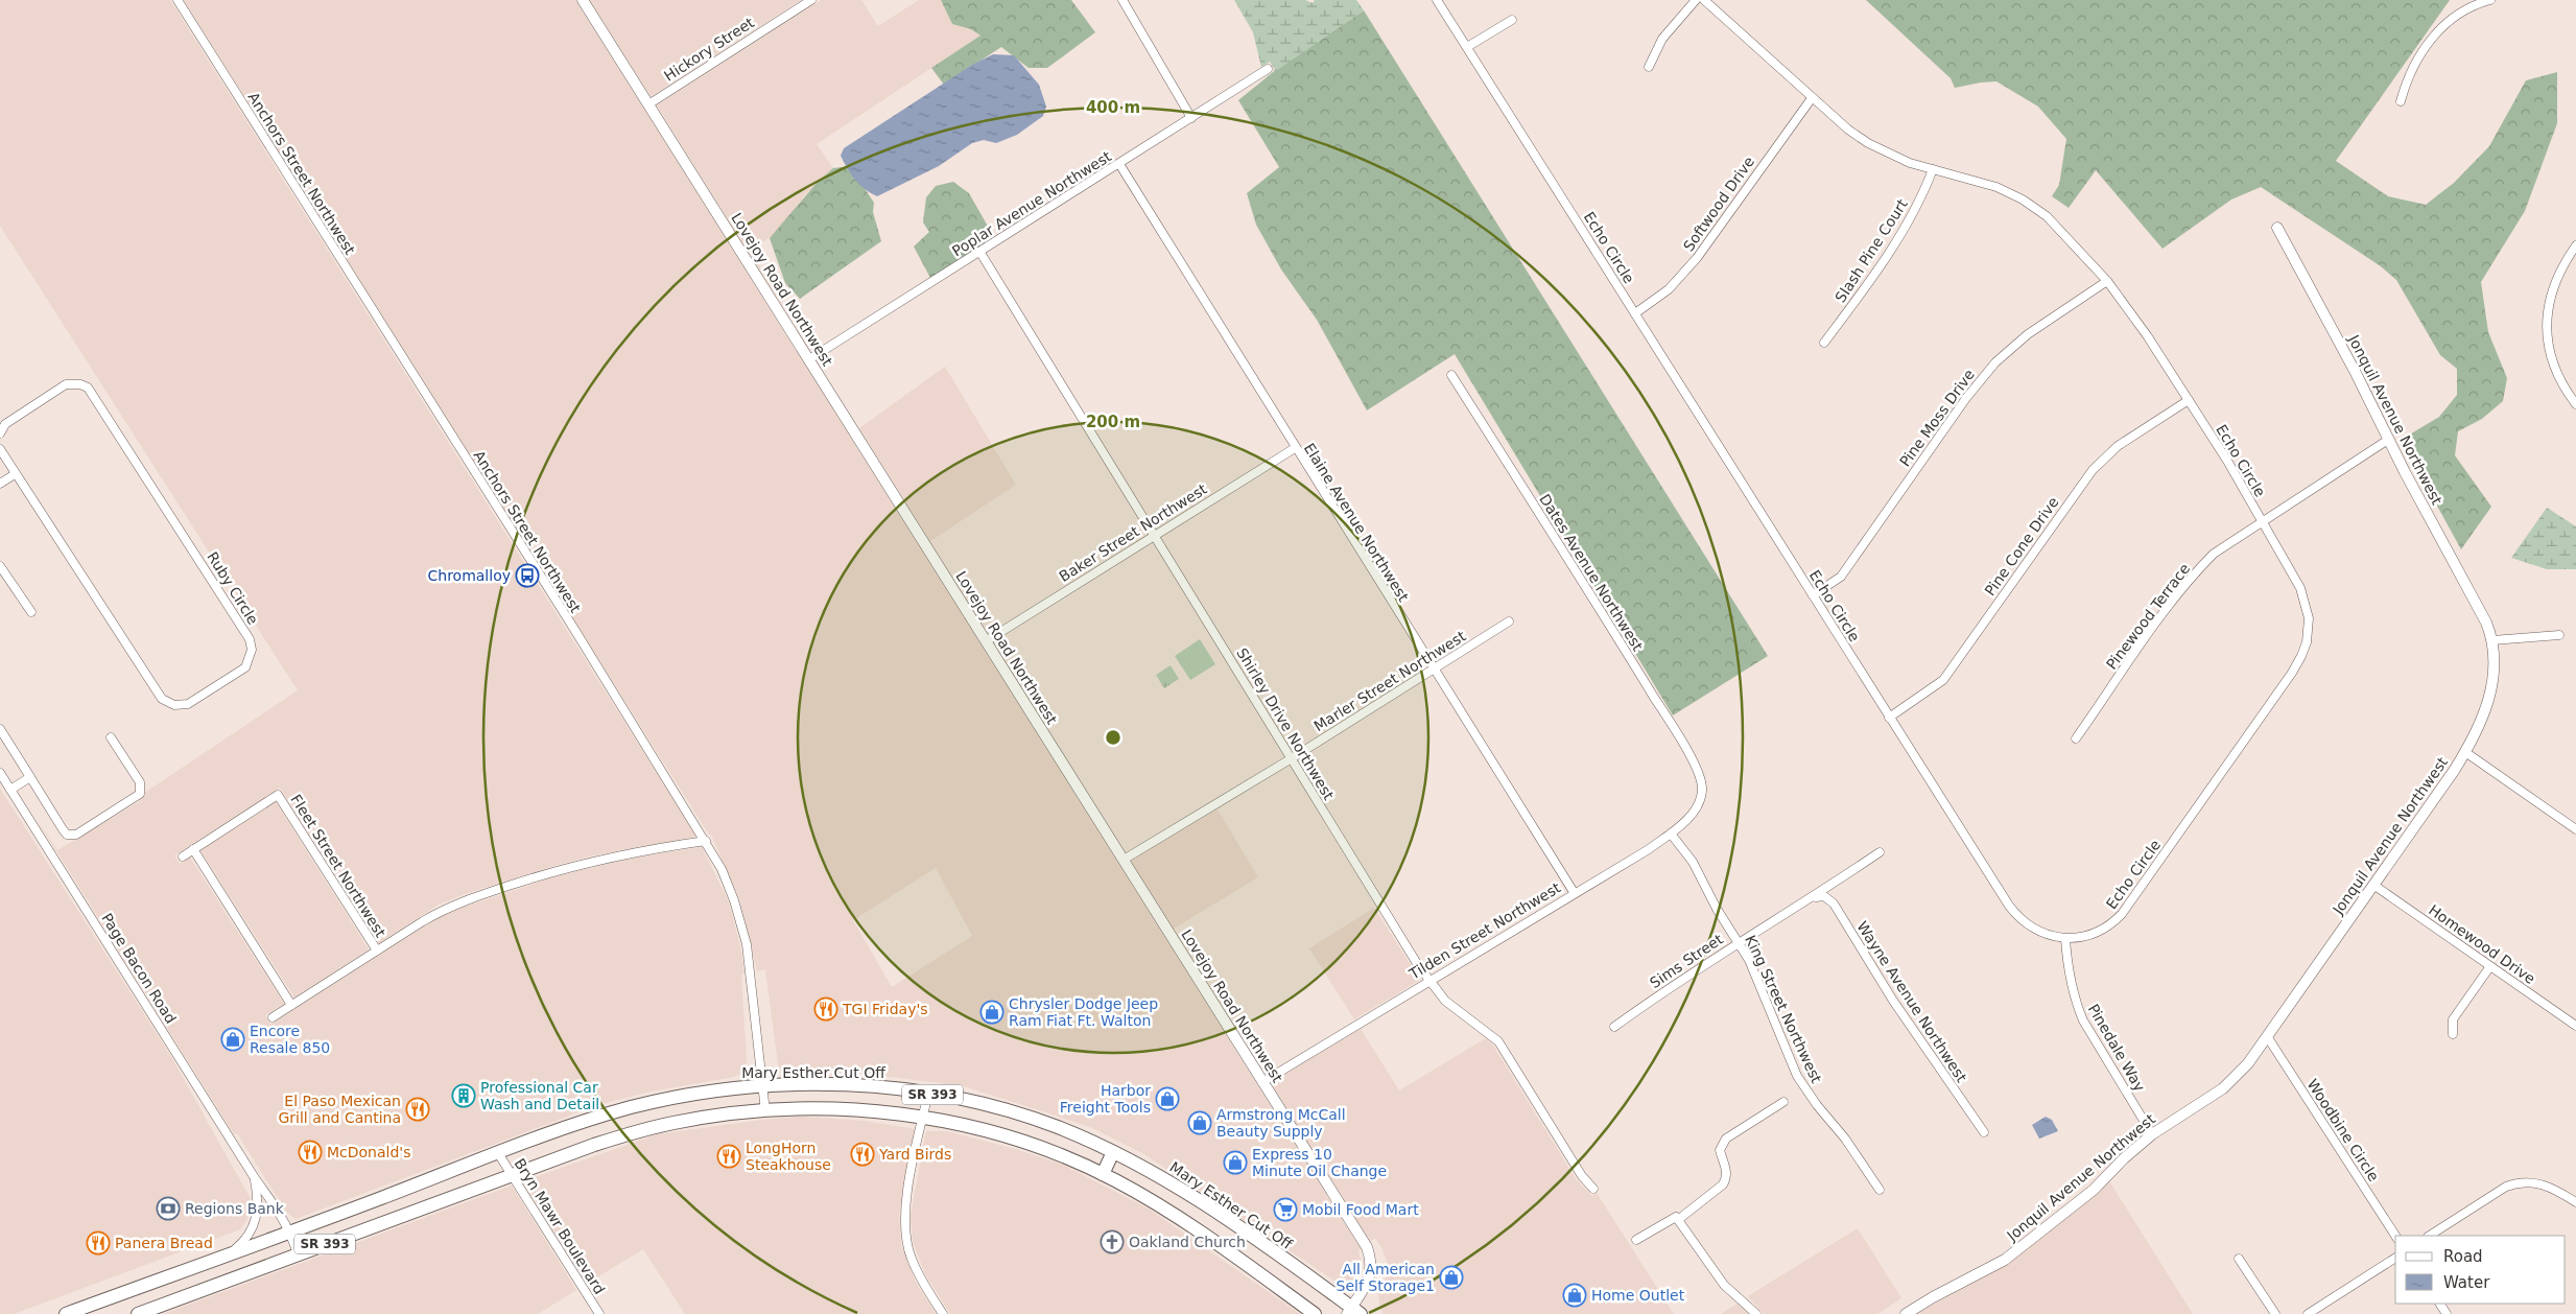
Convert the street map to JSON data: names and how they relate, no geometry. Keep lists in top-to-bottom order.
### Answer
{
  "streets": {
    "main road": ["Mary Esther Cut Off", "SR 393"],
    "street": [
      "Hickory Street",
      "Anchors Street Northwest",
      "Poplar Avenue Northwest",
      "Softwood Drive",
      "Echo Circle",
      "Slash Pine Court",
      "Lovejoy Road Northwest",
      "Pine Moss Drive",
      "Jonquil Avenue Northwest",
      "Elaine Avenue Northwest",
      "Baker Street Northwest",
      "Pine Cone Drive",
      "Dates Avenue Northwest",
      "Ruby Circle",
      "Pinewood Terrace",
      "Marler Street Northwest",
      "Shirley Drive Northwest",
      "Fleet Street Northwest",
      "Tilden Street Northwest",
      "Homewood Drive",
      "Sims Street",
      "Page Bacon Road",
      "Wayne Avenue Northwest",
      "King Street Northwest",
      "Pinedale Way",
      "Woodbine Circle",
      "Bryn Mawr Boulevard"
    ]
  },
  "crossings": [
    ["Hickory Street", "Lovejoy Road Northwest"],
    ["Anchors Street Northwest", "Mary Esther Cut Off"],
    ["Anchors Street Northwest", "SR 393"],
    ["Poplar Avenue Northwest", "Lovejoy Road Northwest"],
    ["Poplar Avenue Northwest", "Elaine Avenue Northwest"],
    ["Poplar Avenue Northwest", "Shirley Drive Northwest"],
    ["Softwood Drive", "Echo Circle"],
    ["Echo Circle", "Slash Pine Court"],
    ["Echo Circle", "Pine Moss Drive"],
    ["Echo Circle", "Pine Cone Drive"],
    ["Echo Circle", "Pinewood Terrace"],
    ["Echo Circle", "Pinedale Way"],
    ["Lovejoy Road Northwest", "Baker Street Northwest"],
    ["Lovejoy Road Northwest", "Marler Street Northwest"],
    ["Lovejoy Road Northwest", "Tilden Street Northwest"],
    ["Lovejoy Road Northwest", "Mary Esther Cut Off"],
    ["Jonquil Avenue Northwest", "Pinewood Terrace"],
    ["Jonquil Avenue Northwest", "Homewood Drive"],
    ["Jonquil Avenue Northwest", "Pinedale Way"],
    ["Jonquil Avenue Northwest", "Woodbine Circle"],
    ["Elaine Avenue Northwest", "Baker Street Northwest"],
    ["Elaine Avenue Northwest", "Marler Street Northwest"],
    ["Elaine Avenue Northwest", "Tilden Street Northwest"],
    ["Baker Street Northwest", "Shirley Drive Northwest"],
    ["Dates Avenue Northwest", "Tilden Street Northwest"],
    ["Marler Street Northwest", "Shirley Drive Northwest"],
    ["Shirley Drive Northwest", "Tilden Street Northwest"],
    ["Tilden Street Northwest", "King Street Northwest"],
    ["Sims Street", "Wayne Avenue Northwest"],
    ["Sims Street", "King Street Northwest"],
    ["Page Bacon Road", "SR 393"],
    ["Mary Esther Cut Off", "SR 393"],
    ["Mary Esther Cut Off", "Bryn Mawr Boulevard"],
    ["SR 393", "Bryn Mawr Boulevard"]
  ],
  "places": {
    "bus stop": ["Chromalloy"],
    "restaurant": [
      "TGI Friday's",
      "El Paso Mexican Grill and Cantina",
      "McDonald's",
      "Yard Birds",
      "LongHorn Steakhouse",
      "Panera Bread"
    ],
    "shop": [
      "Chrysler Dodge Jeep Ram Fiat Ft. Walton",
      "Encore Resale 850",
      "Harbor Freight Tools",
      "Armstrong McCall Beauty Supply",
      "Express 10 Minute Oil Change",
      "All American Self Storage1",
      "Home Outlet"
    ],
    "building": ["Professional Car Wash and Detail"],
    "bank": ["Regions Bank"],
    "supermarket": ["Mobil Food Mart"],
    "church": ["Oakland Church"]
  },
  "legend": ["Road", "Water"],
  "rings": ["400 m", "200 m"]
}
